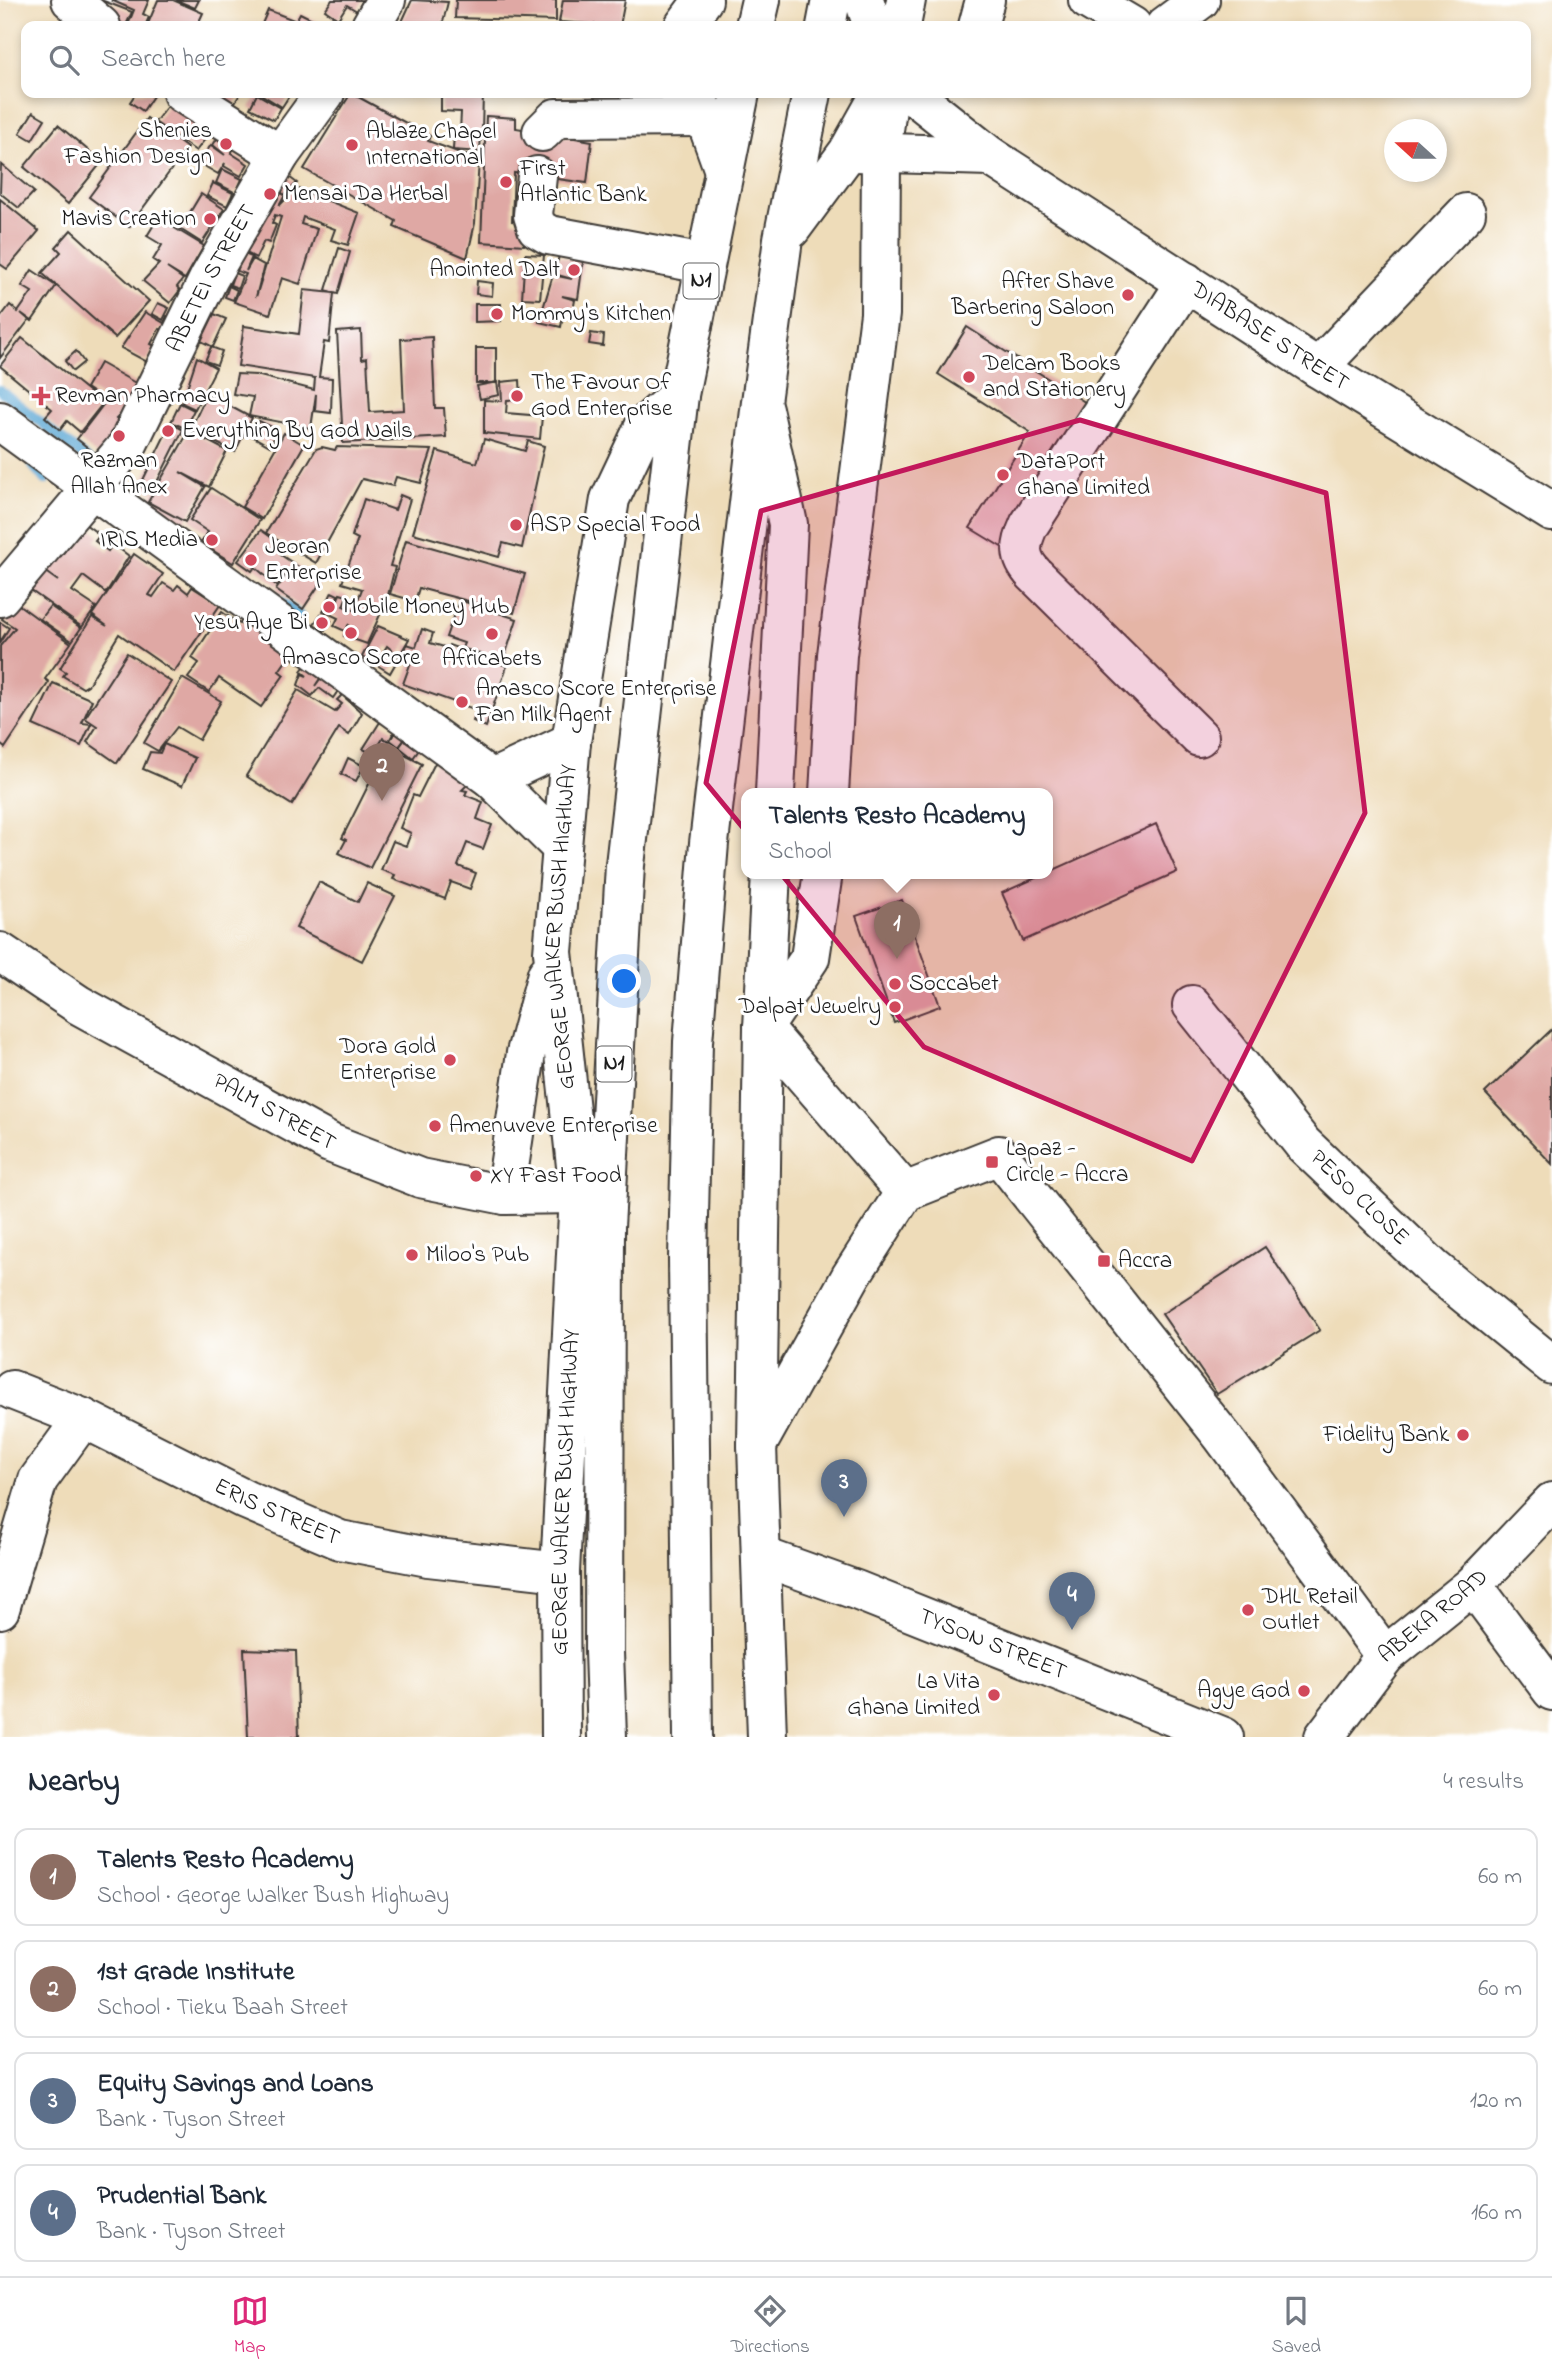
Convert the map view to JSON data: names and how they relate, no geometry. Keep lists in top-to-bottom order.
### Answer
{
  "streets": {
    "main road": [
      "ABETEI STREET",
      "N1",
      "DIABASE STREET",
      "GEORGE WALKER BUSH HIGHWAY",
      "PALM STREET",
      "PESO CLOSE",
      "ERIS STREET",
      "ABEKA ROAD",
      "TYSON STREET"
    ]
  },
  "crossings": [
    ["GEORGE WALKER BUSH HIGHWAY", "PALM STREET"],
    ["GEORGE WALKER BUSH HIGHWAY", "ERIS STREET"]
  ],
  "places": {
    "other": [
      "Shenies Fashion Design",
      "Ablaze Chapel International",
      "First Atlantic Bank",
      "Mensai Da Herbal",
      "Mavis Creation",
      "Anointed Dalt",
      "After Shave Barbering Saloon",
      "Mommy's Kitchen",
      "Delcam Books and Stationery",
      "The Favour Of God Enterprise",
      "Everything By God Nails",
      "Razman Allah Anex",
      "DataPort Ghana Limited",
      "ASP Special Food",
      "IRIS Media",
      "Jeoran Enterprise",
      "Mobile Money Hub",
      "Yesu Aye Bi",
      "Amasco Score",
      "Africabets",
      "Amasco Score Enterprise Fan Milk Agent",
      "Soccabet",
      "Dalpat Jewelry",
      "Dora Gold Enterprise",
      "Amenuveve Enterprise",
      "XY Fast Food",
      "Miloo's Pub",
      "Fidelity Bank",
      "DHL Retail Outlet",
      "Agye God",
      "La Vita Ghana Limited"
    ],
    "health": ["Revman Pharmacy"],
    "transit": ["Lapaz - Circle - Accra", "Accra"]
  },
  "north": "left",
  "page": {
    "search": "Search here",
    "pins": [
      "2",
      "1",
      "3",
      "4"
    ],
    "popup": ["Talents Resto Academy", "School"],
    "heading": ["Nearby", "4 results"],
    "list": [
      {
        "mark": "1",
        "name": "Talents Resto Academy",
        "note": "School · George Walker Bush Highway",
        "value": "60 m"
      },
      {
        "mark": "2",
        "name": "1st Grade Institute",
        "note": "School · Tieku Baah Street",
        "value": "60 m"
      },
      {
        "mark": "3",
        "name": "Equity Savings and Loans",
        "note": "Bank · Tyson Street",
        "value": "120 m"
      },
      {
        "mark": "4",
        "name": "Prudential Bank",
        "note": "Bank · Tyson Street",
        "value": "160 m"
      }
    ],
    "nav": ["Map", "Directions", "Saved"]
  }
}
